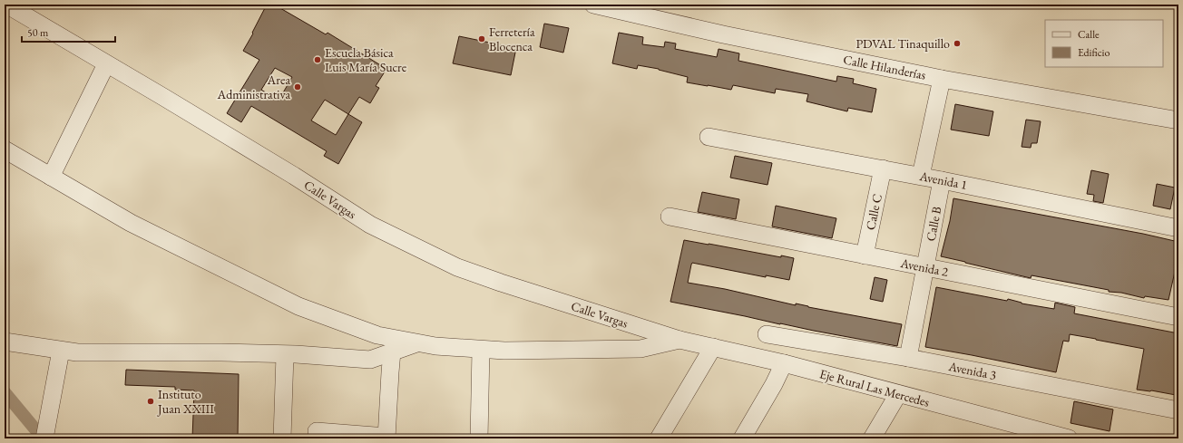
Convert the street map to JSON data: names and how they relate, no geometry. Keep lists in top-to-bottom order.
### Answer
{
  "streets": {
    "street": [
      "Calle Hilanderías",
      "Avenida 1",
      "Calle Vargas",
      "Calle C",
      "Calle B",
      "Avenida 2",
      "Avenida 3",
      "Eje Rural Las Mercedes"
    ]
  },
  "crossings": [
    ["Avenida 1", "Calle C"],
    ["Avenida 1", "Calle B"],
    ["Calle Vargas", "Eje Rural Las Mercedes"],
    ["Calle C", "Avenida 2"],
    ["Calle B", "Avenida 2"],
    ["Calle B", "Avenida 3"]
  ],
  "places": [
    "Ferretería Blocenca",
    "PDVAL Tinaquillo",
    "Escuela Básica Luis María Sucre",
    "Area Administrativa",
    "Instituto Juan XXIII"
  ],
  "legend": ["Calle", "Edificio"],
  "scale_bar": "50 m"
}
